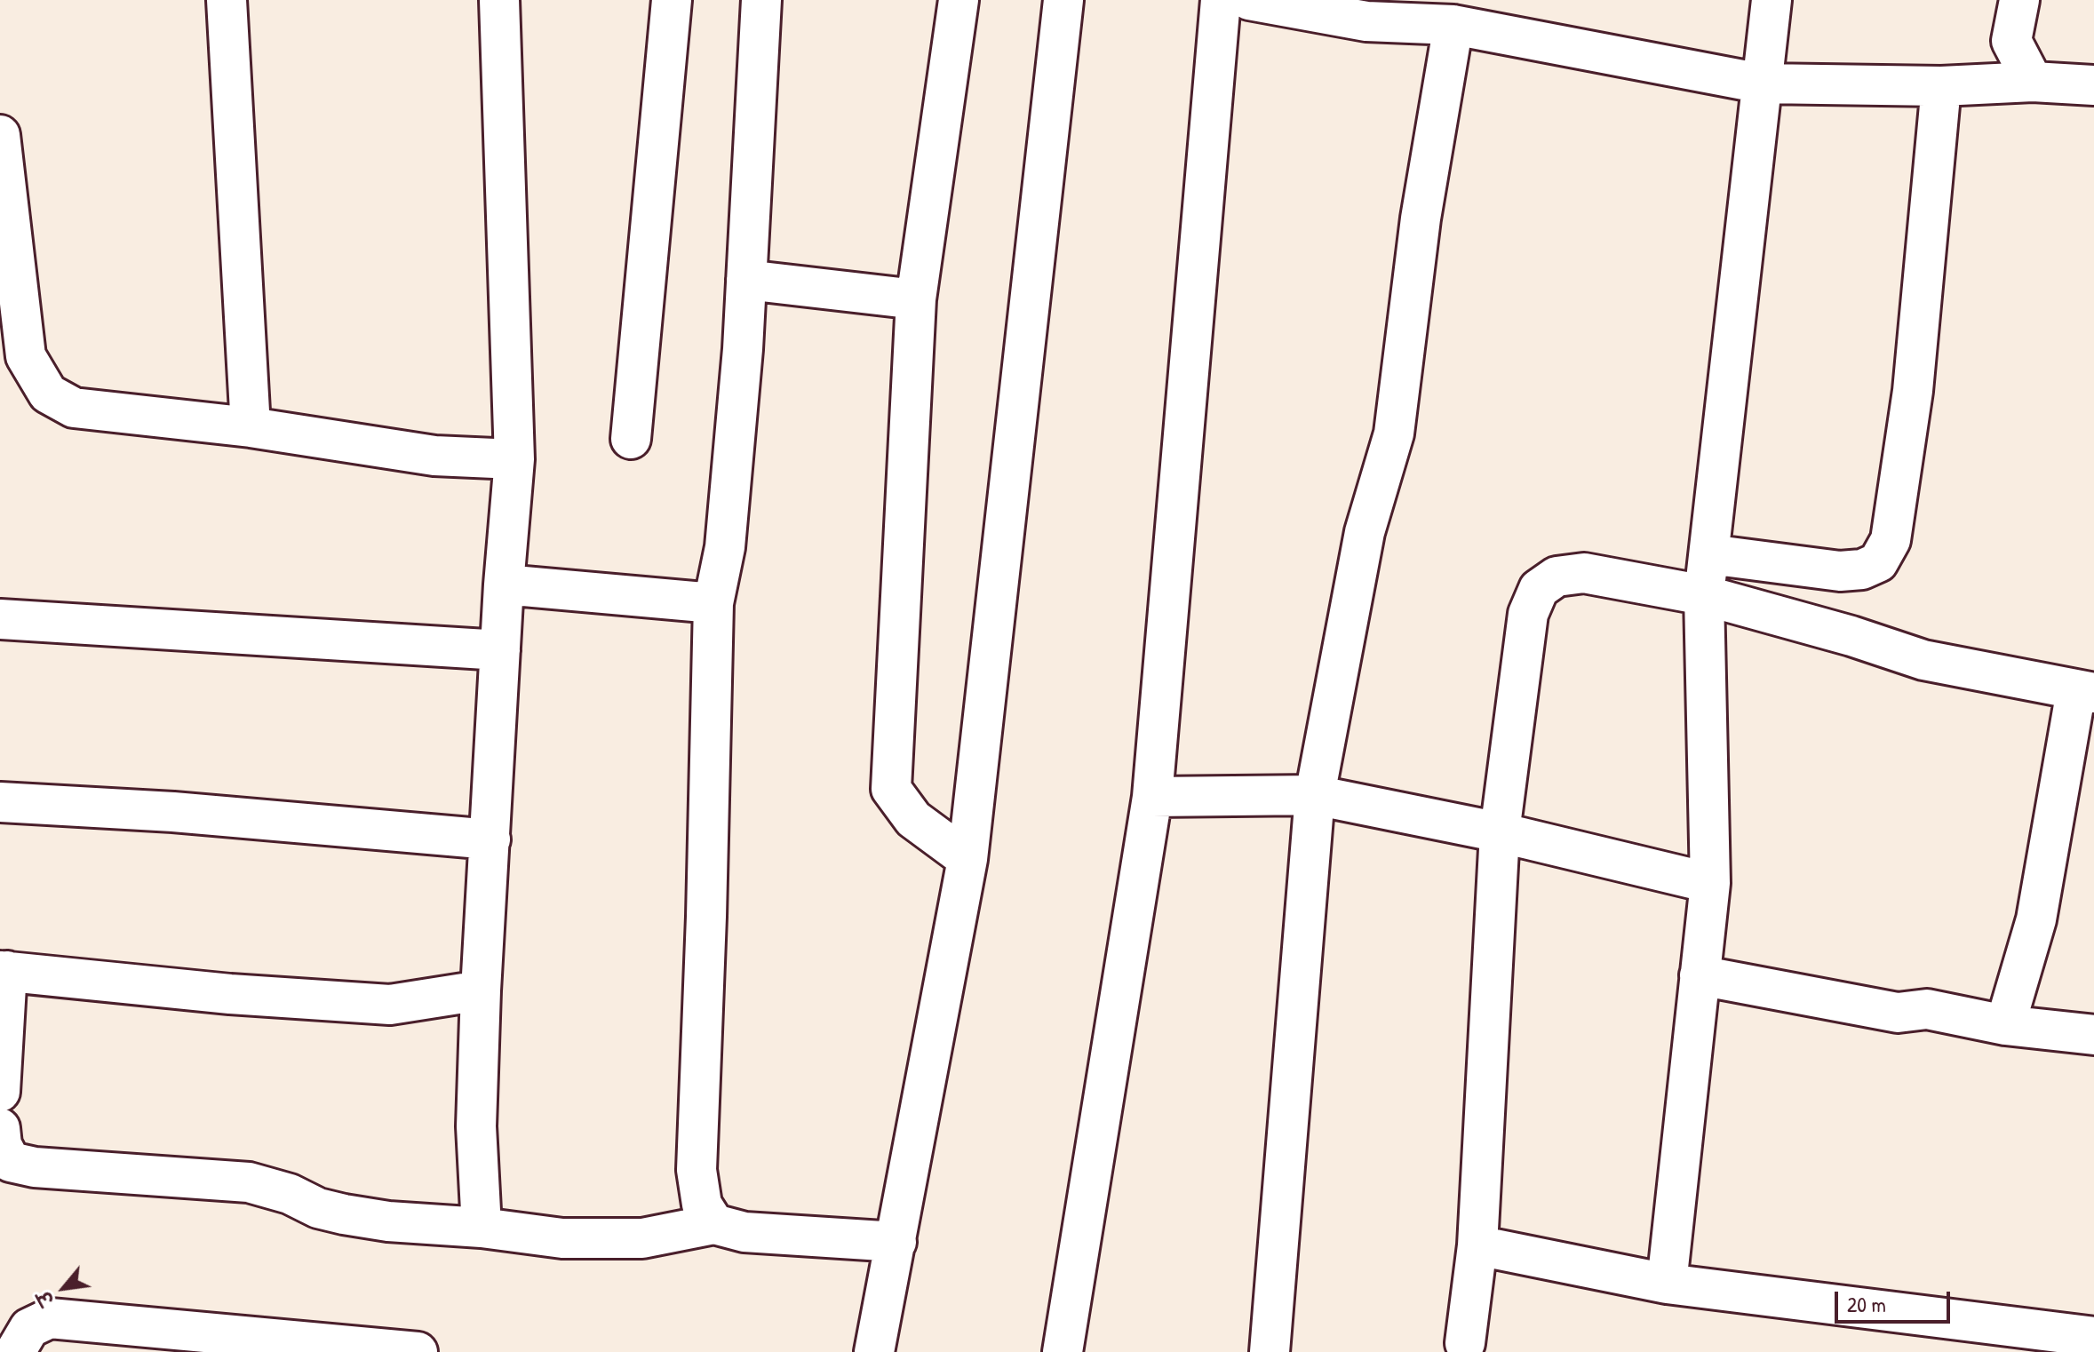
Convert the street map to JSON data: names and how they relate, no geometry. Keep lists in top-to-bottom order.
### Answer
{
  "scale_bar": "20 m",
  "north": "bottom left"
}
